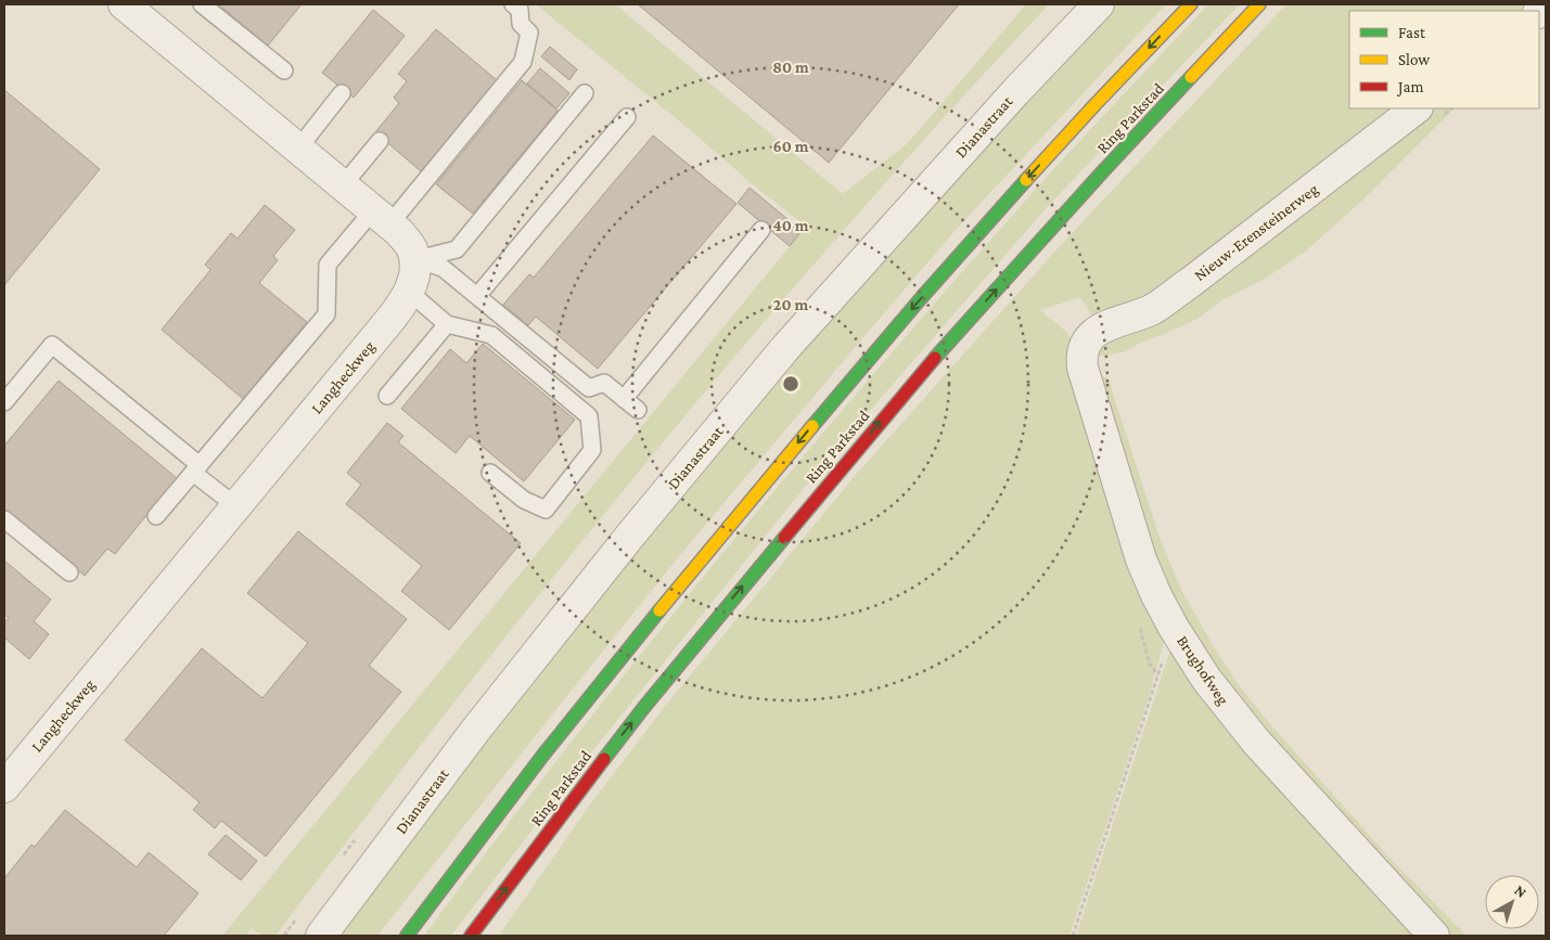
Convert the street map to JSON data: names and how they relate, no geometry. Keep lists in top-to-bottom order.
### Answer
{
  "streets": {
    "highway": ["Ring Parkstad"],
    "street": [
      "Dianastraat",
      "Nieuw-Erensteinerweg",
      "Langheckweg",
      "Brughofweg"
    ]
  },
  "crossings": [
    ["Nieuw-Erensteinerweg", "Brughofweg"]
  ],
  "legend": ["Fast", "Slow", "Jam"],
  "north": "top right",
  "rings": [
    "80 m",
    "60 m",
    "40 m",
    "20 m"
  ]
}
